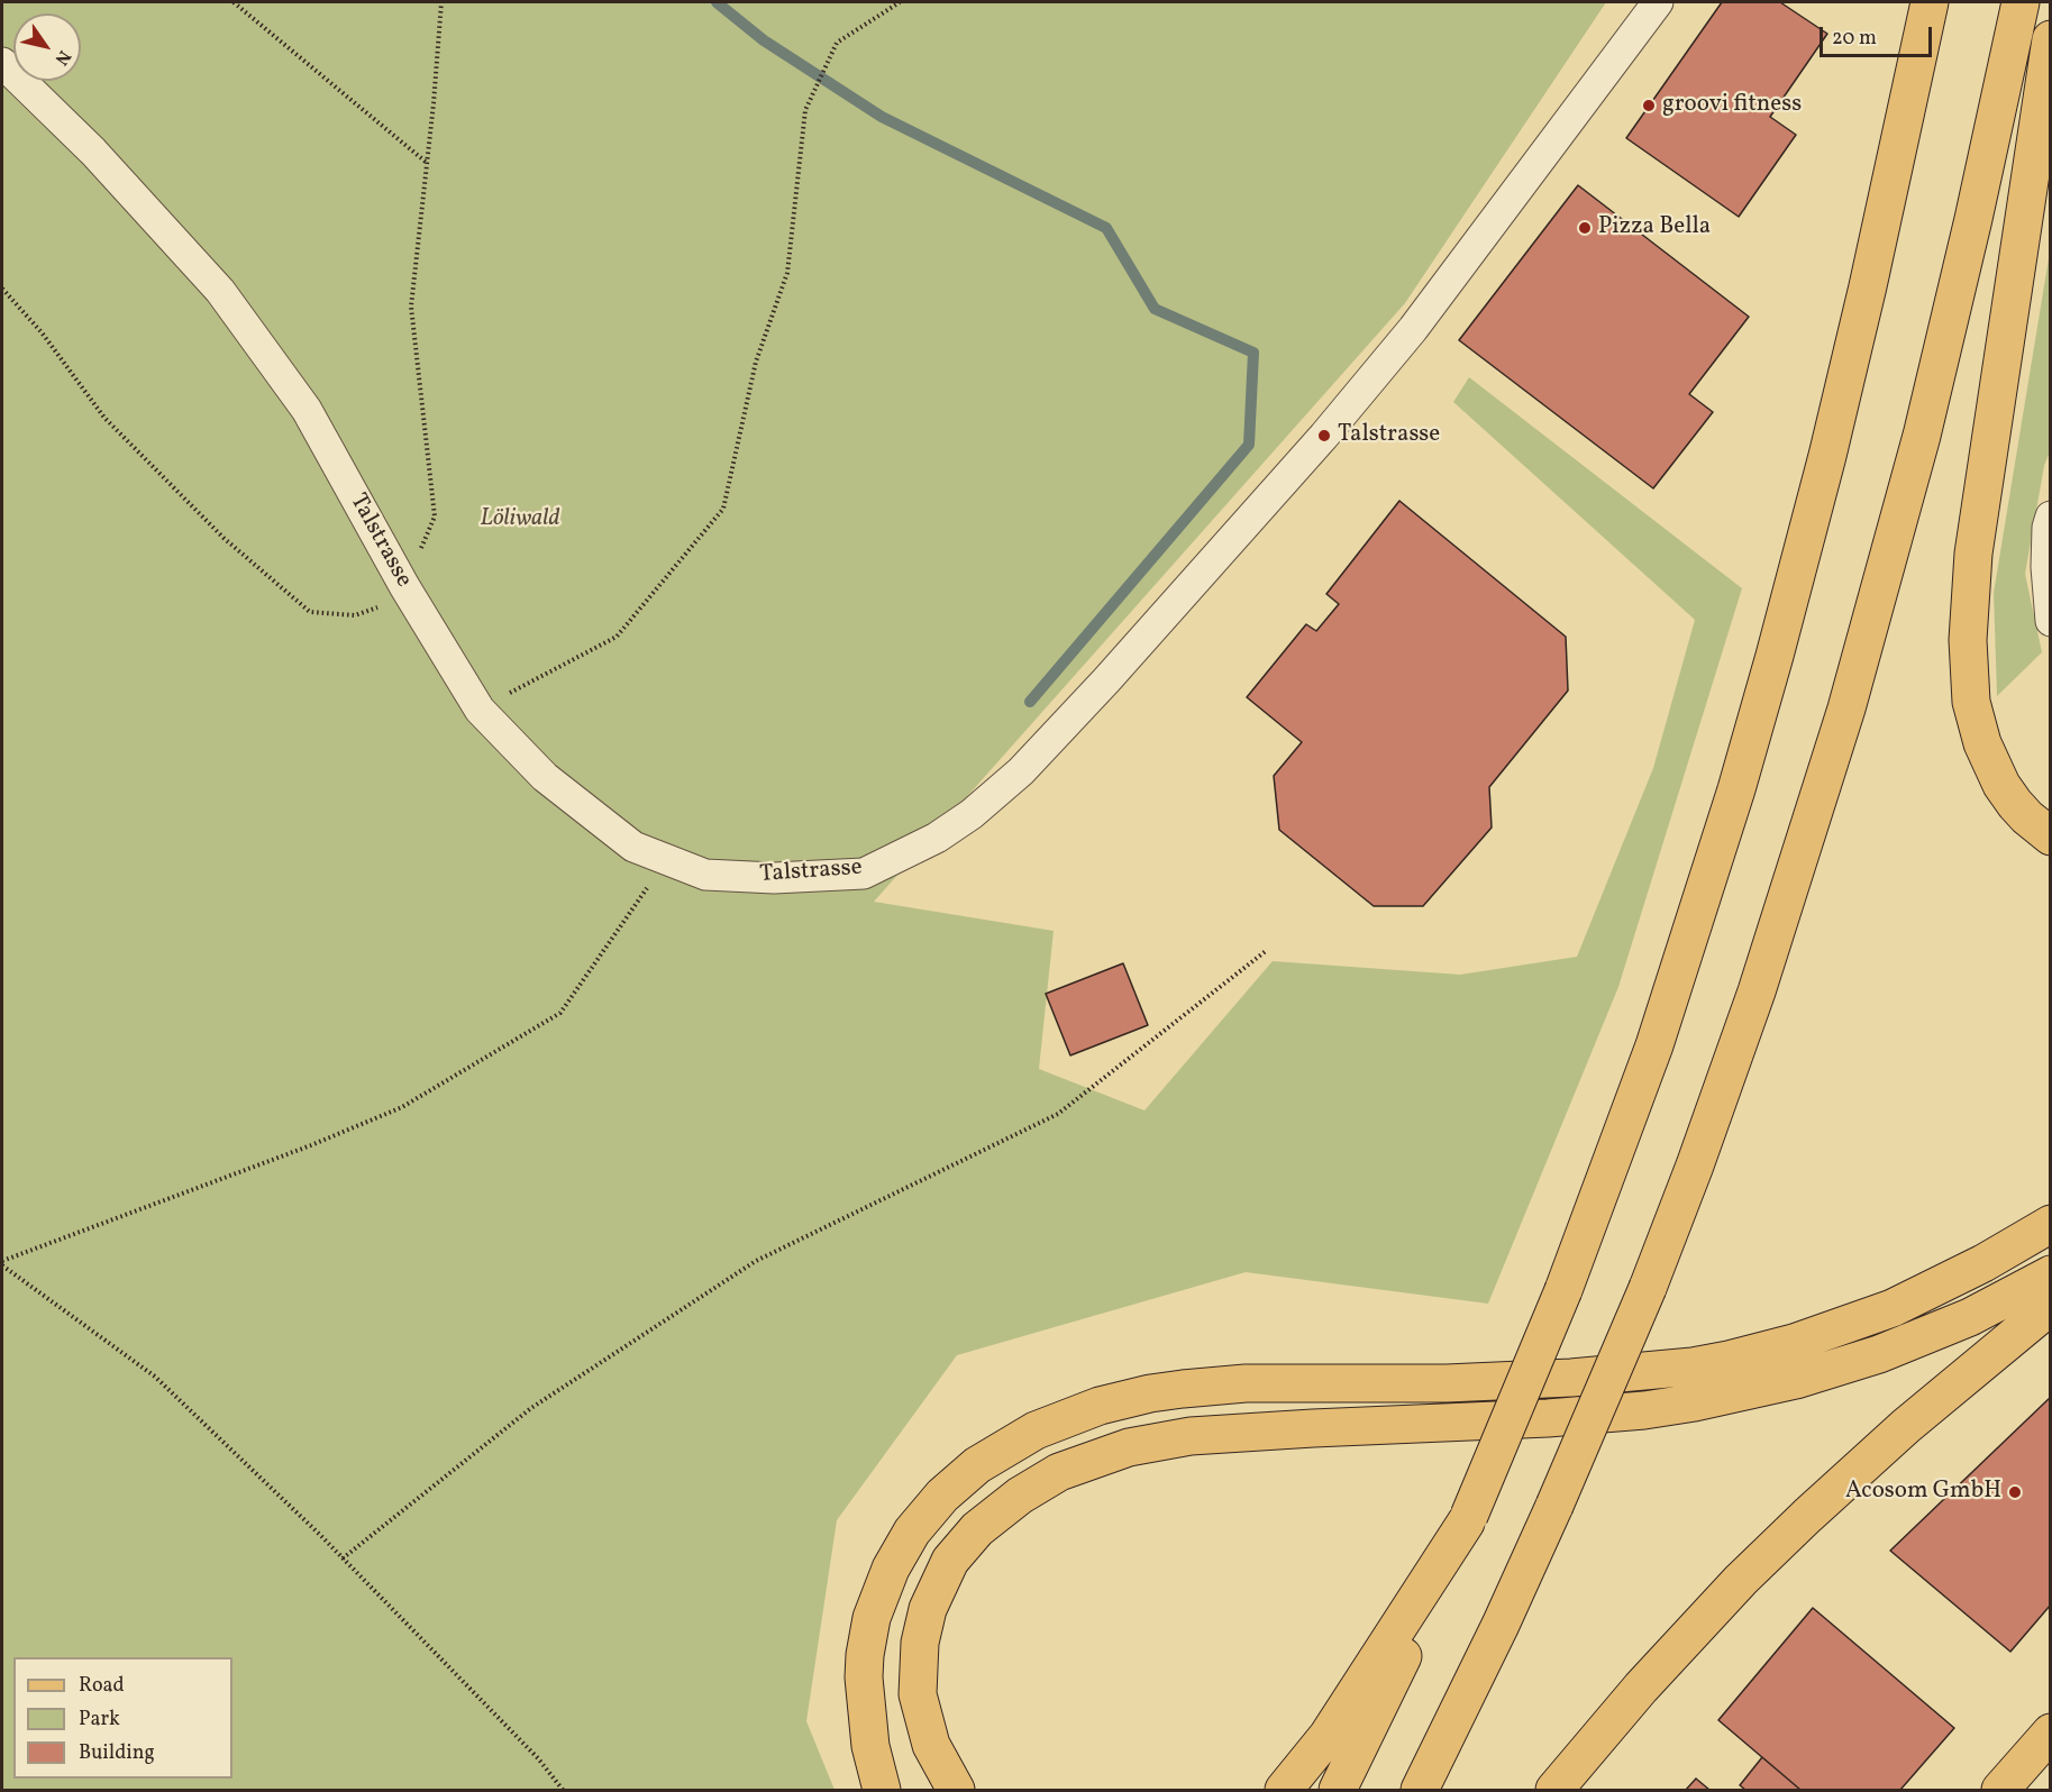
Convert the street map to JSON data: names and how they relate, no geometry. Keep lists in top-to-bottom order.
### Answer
{
  "streets": {
    "street": ["Talstrasse"]
  },
  "parks": ["Löliwald"],
  "places": [
    "groovi fitness",
    "Pizza Bella",
    "Talstrasse",
    "Acosom GmbH"
  ],
  "legend": ["Road", "Park", "Building"],
  "scale_bar": "20 m",
  "north": "bottom right"
}
